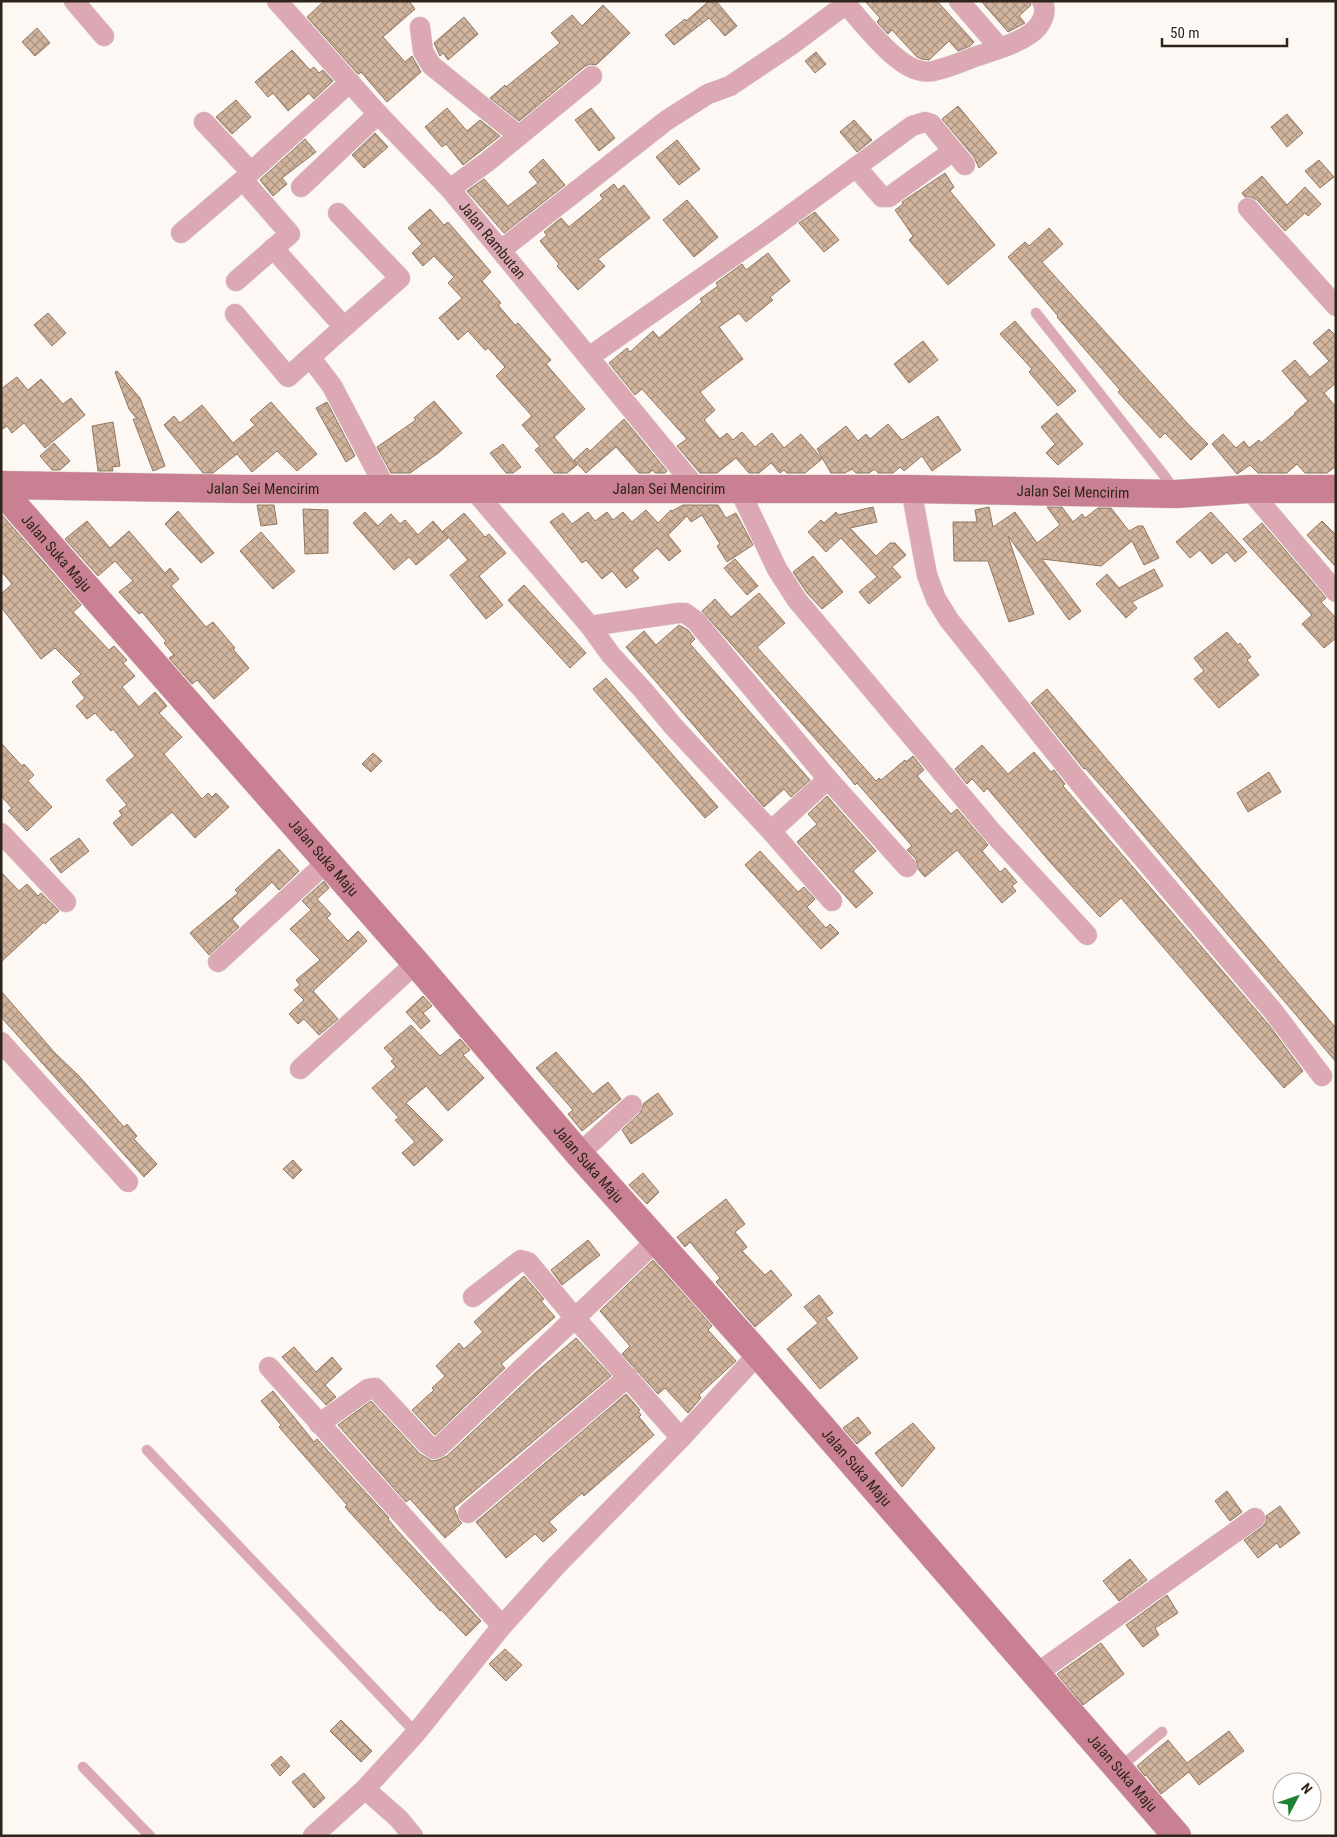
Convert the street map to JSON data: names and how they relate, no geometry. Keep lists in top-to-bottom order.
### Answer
{
  "streets": {
    "street": ["Jalan Rambutan", "Jalan Sei Mencirim", "Jalan Suka Maju"]
  },
  "crossings": [
    ["Jalan Rambutan", "Jalan Sei Mencirim"]
  ],
  "scale_bar": "50 m",
  "north": "top right"
}
